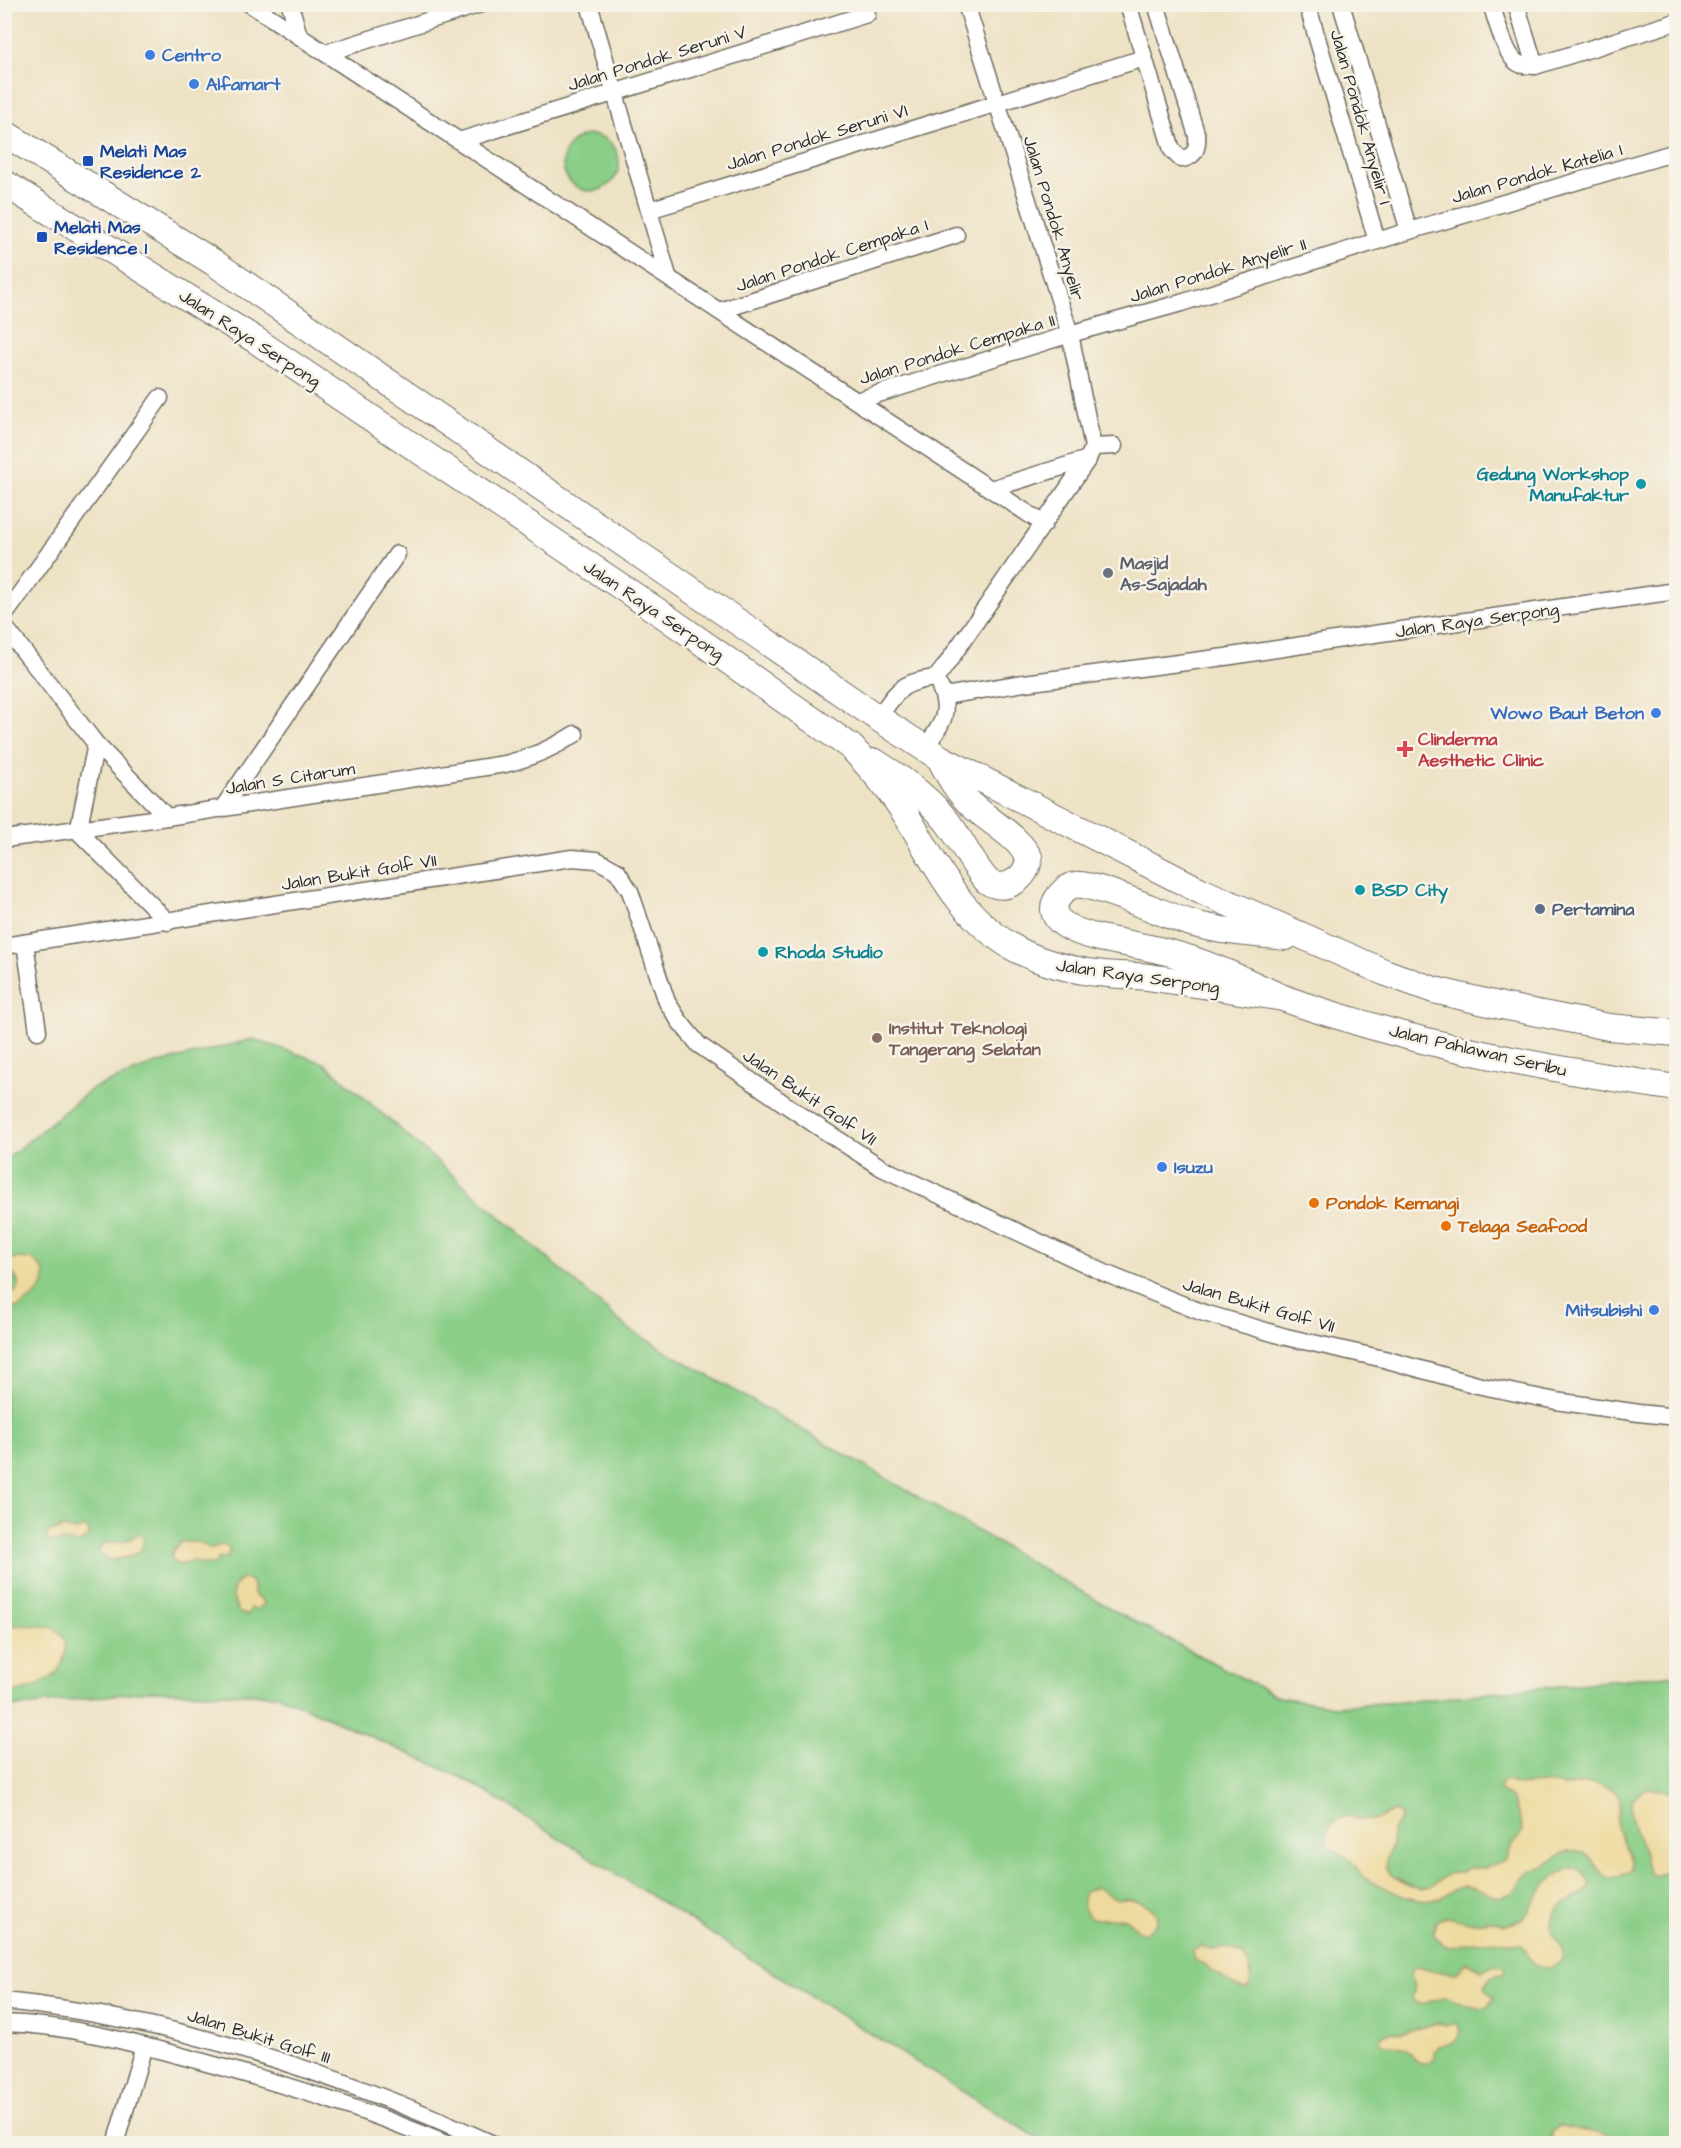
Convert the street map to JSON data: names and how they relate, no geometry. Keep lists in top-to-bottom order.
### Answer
{
  "streets": {
    "main road": ["Jalan Raya Serpong", "Jalan Pahlawan Seribu"],
    "street": [
      "Jalan Pondok Seruni V",
      "Jalan Pondok Anyelir I",
      "Jalan Pondok Seruni VI",
      "Jalan Pondok Katelia I",
      "Jalan Pondok Anyelir",
      "Jalan Pondok Cempaka I",
      "Jalan Pondok Anyelir II",
      "Jalan Pondok Cempaka II",
      "Jalan S Citarum",
      "Jalan Bukit Golf VII",
      "Jalan Bukit Golf III"
    ]
  },
  "crossings": [
    ["Jalan Pondok Anyelir I", "Jalan Pondok Katelia I"],
    ["Jalan Pondok Anyelir I", "Jalan Pondok Anyelir II"],
    ["Jalan Pondok Seruni VI", "Jalan Pondok Anyelir"],
    ["Jalan Pondok Katelia I", "Jalan Pondok Anyelir II"],
    ["Jalan Pondok Anyelir", "Jalan Pondok Anyelir II"],
    ["Jalan Pondok Anyelir", "Jalan Pondok Cempaka II"],
    ["Jalan Pondok Anyelir II", "Jalan Pondok Cempaka II"],
    ["Jalan Raya Serpong", "Jalan Pahlawan Seribu"]
  ],
  "places": {
    "other": [
      "Centro",
      "Alfamart",
      "Gedung Workshop Manufaktur",
      "Masjid As-Sajadah",
      "Wowo Baut Beton",
      "BSD City",
      "Pertamina",
      "Rhoda Studio",
      "Institut Teknologi Tangerang Selatan",
      "Isuzu",
      "Pondok Kemangi",
      "Telaga Seafood",
      "Mitsubishi"
    ],
    "transit": ["Melati Mas Residence 2", "Melati Mas Residence 1"],
    "health": ["Clinderma Aesthetic Clinic"]
  }
}
